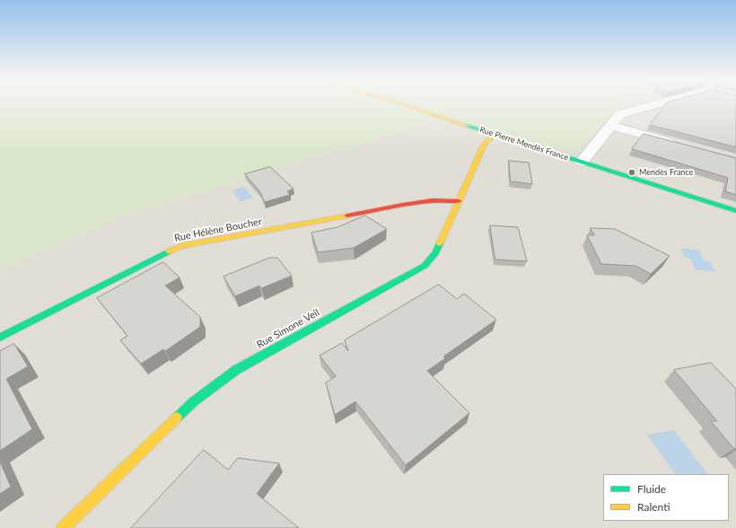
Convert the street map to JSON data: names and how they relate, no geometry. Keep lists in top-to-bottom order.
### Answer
{
  "streets": {
    "street": ["Rue Pierre Mendès France", "Rue Hélène Boucher", "Rue Simone Veil"]
  },
  "crossings": [
    ["Rue Pierre Mendès France", "Rue Simone Veil"],
    ["Rue Hélène Boucher", "Rue Simone Veil"]
  ],
  "places": ["Mendès France"],
  "legend": ["Fluide", "Ralenti"]
}
